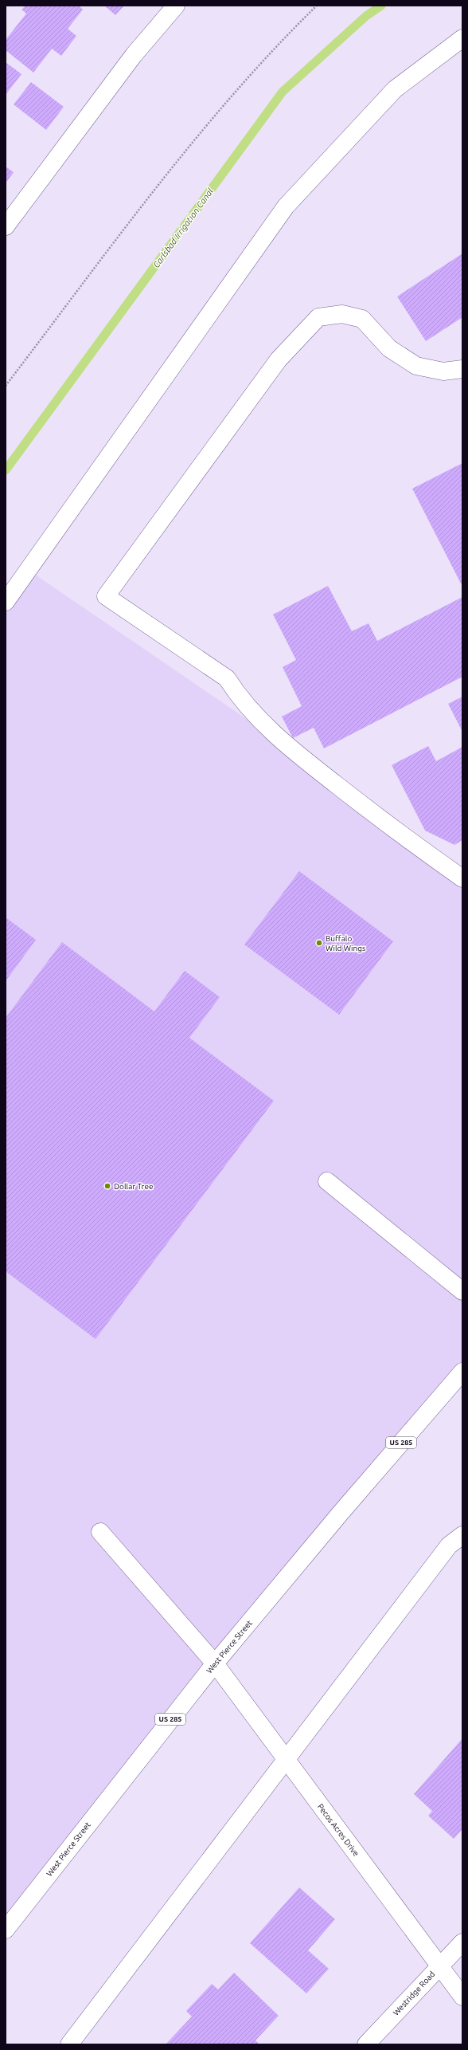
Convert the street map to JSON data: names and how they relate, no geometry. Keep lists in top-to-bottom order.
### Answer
{
  "streets": {
    "main road": [
      "US 285",
      "West Pierce Street",
      "Pecos Acres Drive",
      "Westridge Road"
    ]
  },
  "crossings": [
    ["West Pierce Street", "Pecos Acres Drive"],
    ["Pecos Acres Drive", "Westridge Road"]
  ],
  "water": ["Carlsbad Irrigation Canal"],
  "places": ["Buffalo Wild Wings", "Dollar Tree"]
}
